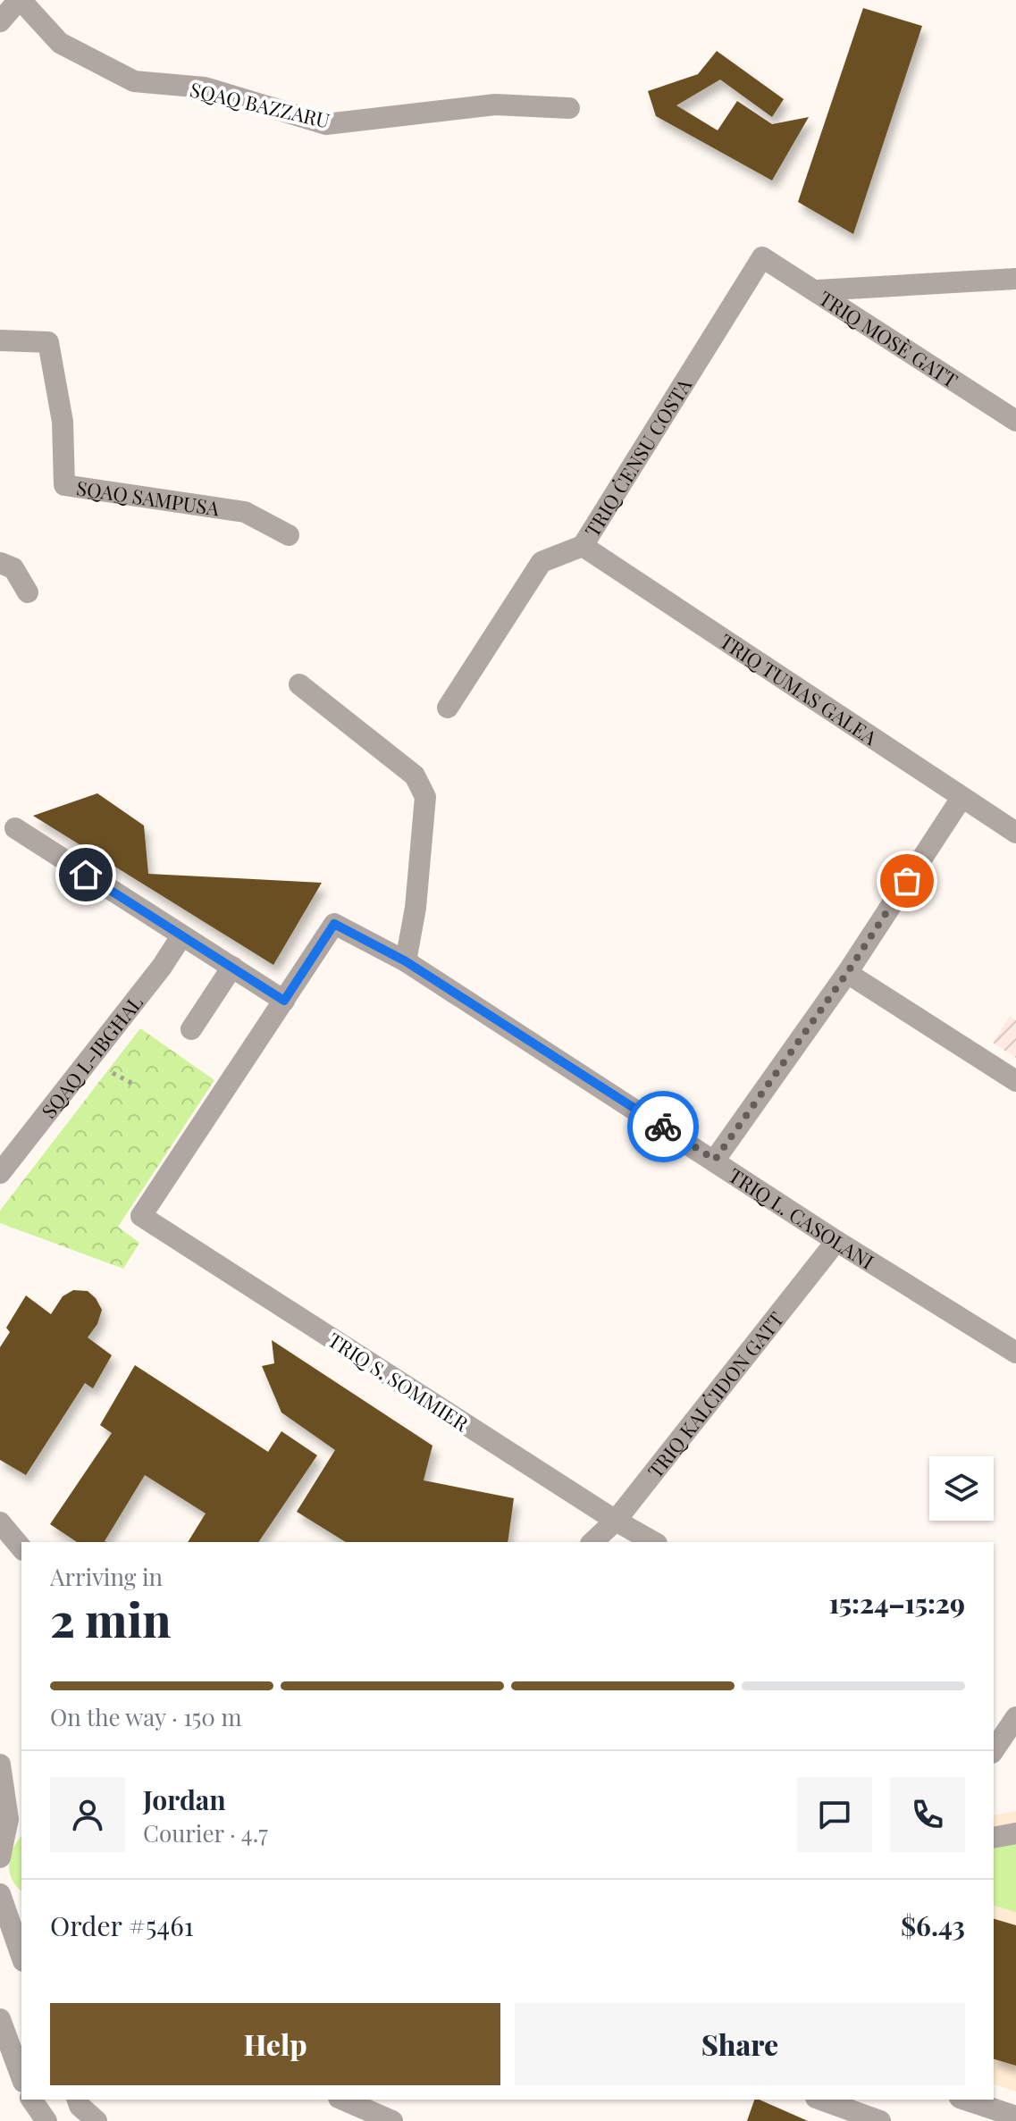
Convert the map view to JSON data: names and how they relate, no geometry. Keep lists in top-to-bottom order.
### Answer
{
  "streets": {
    "street": [
      "SQAQ BAZZARU",
      "TRIQ MOSÈ GATT",
      "TRIQ ĊENSU COSTA",
      "SQAQ SAMPUSA",
      "TRIQ TUMAS GALEA",
      "SQAQ L-IBGĦAL",
      "TRIQ L. CASOLANI",
      "TRIQ S. SOMMIER",
      "TRIQ KALĊIDON GATT"
    ]
  },
  "crossings": [
    ["TRIQ MOSÈ GATT", "TRIQ ĊENSU COSTA"],
    ["TRIQ ĊENSU COSTA", "TRIQ TUMAS GALEA"],
    ["TRIQ L. CASOLANI", "TRIQ S. SOMMIER"],
    ["TRIQ L. CASOLANI", "TRIQ KALĊIDON GATT"],
    ["TRIQ S. SOMMIER", "TRIQ KALĊIDON GATT"]
  ],
  "page": {
    "heading": ["2 min", "Arriving in", "15:24–15:29"],
    "panel": [
      "Jordan",
      "Courier · 4.7",
      "Order #5461",
      "$6.43"
    ],
    "bar": "On the way · 150 m",
    "buttons": ["Help", "Share"]
  }
}
